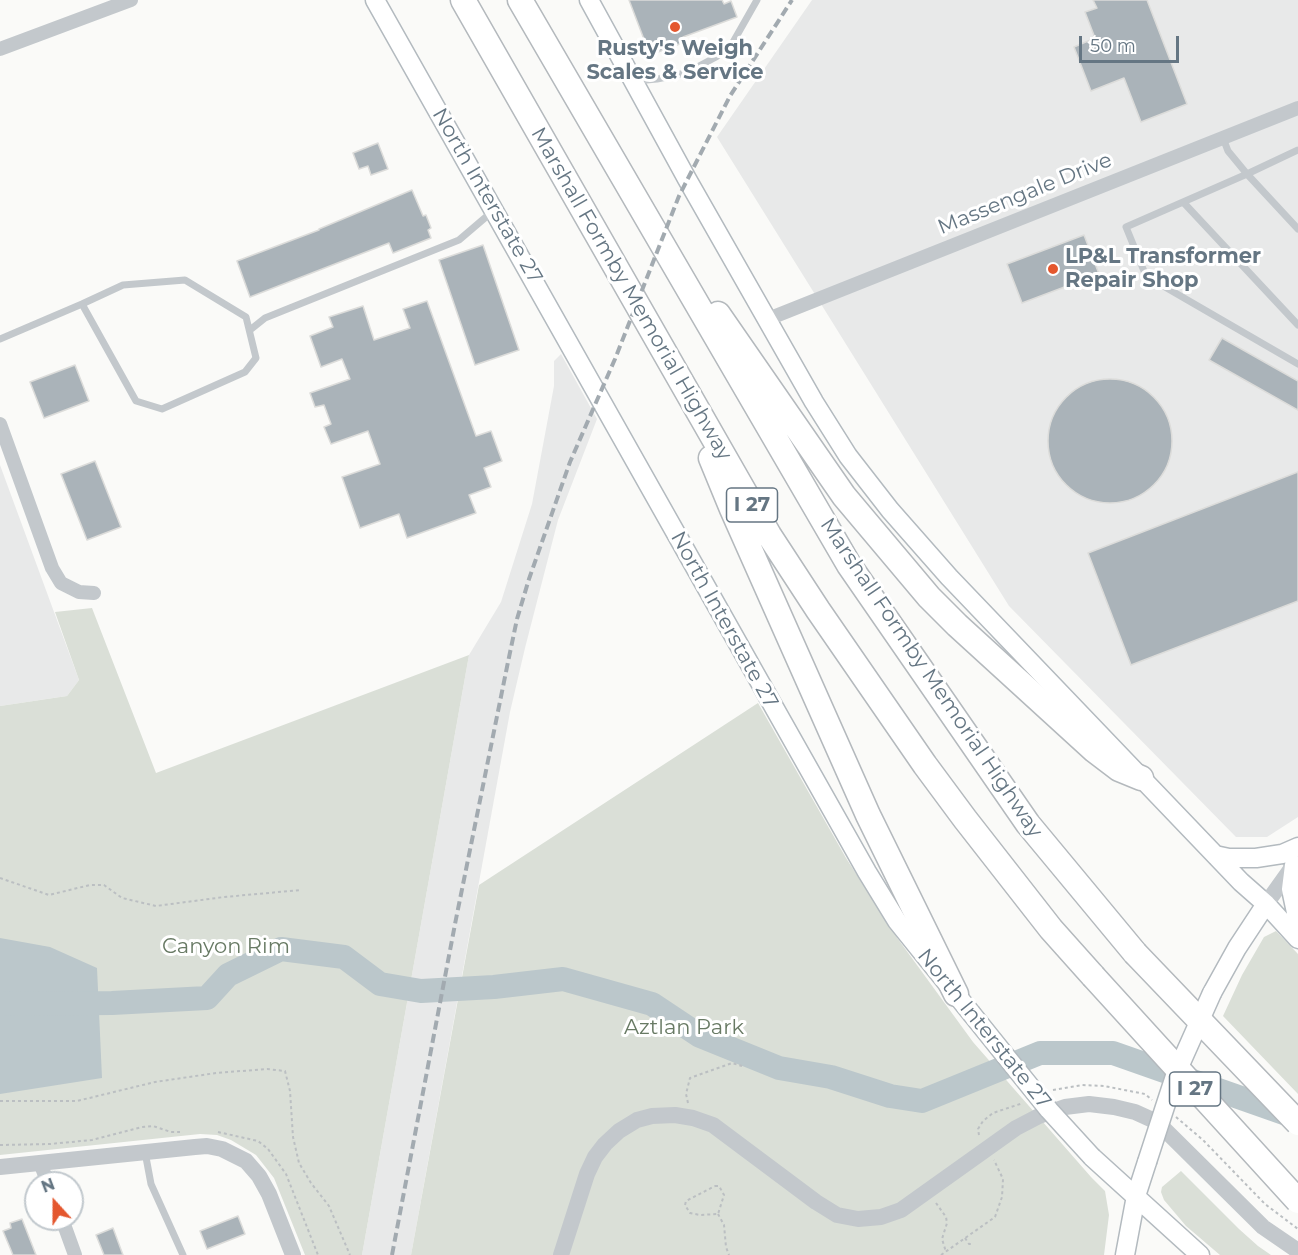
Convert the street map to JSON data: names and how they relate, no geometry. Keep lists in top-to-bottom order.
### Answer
{
  "streets": {
    "highway": ["Marshall Formby Memorial Highway", "I 27"],
    "main road": ["North Interstate 27"],
    "street": ["Massengale Drive"]
  },
  "parks": ["Canyon Rim", "Aztlan Park"],
  "places": ["Rusty's Weigh Scales & Service", "LP&L Transformer Repair Shop"],
  "scale_bar": "50 m",
  "north": "top"
}
